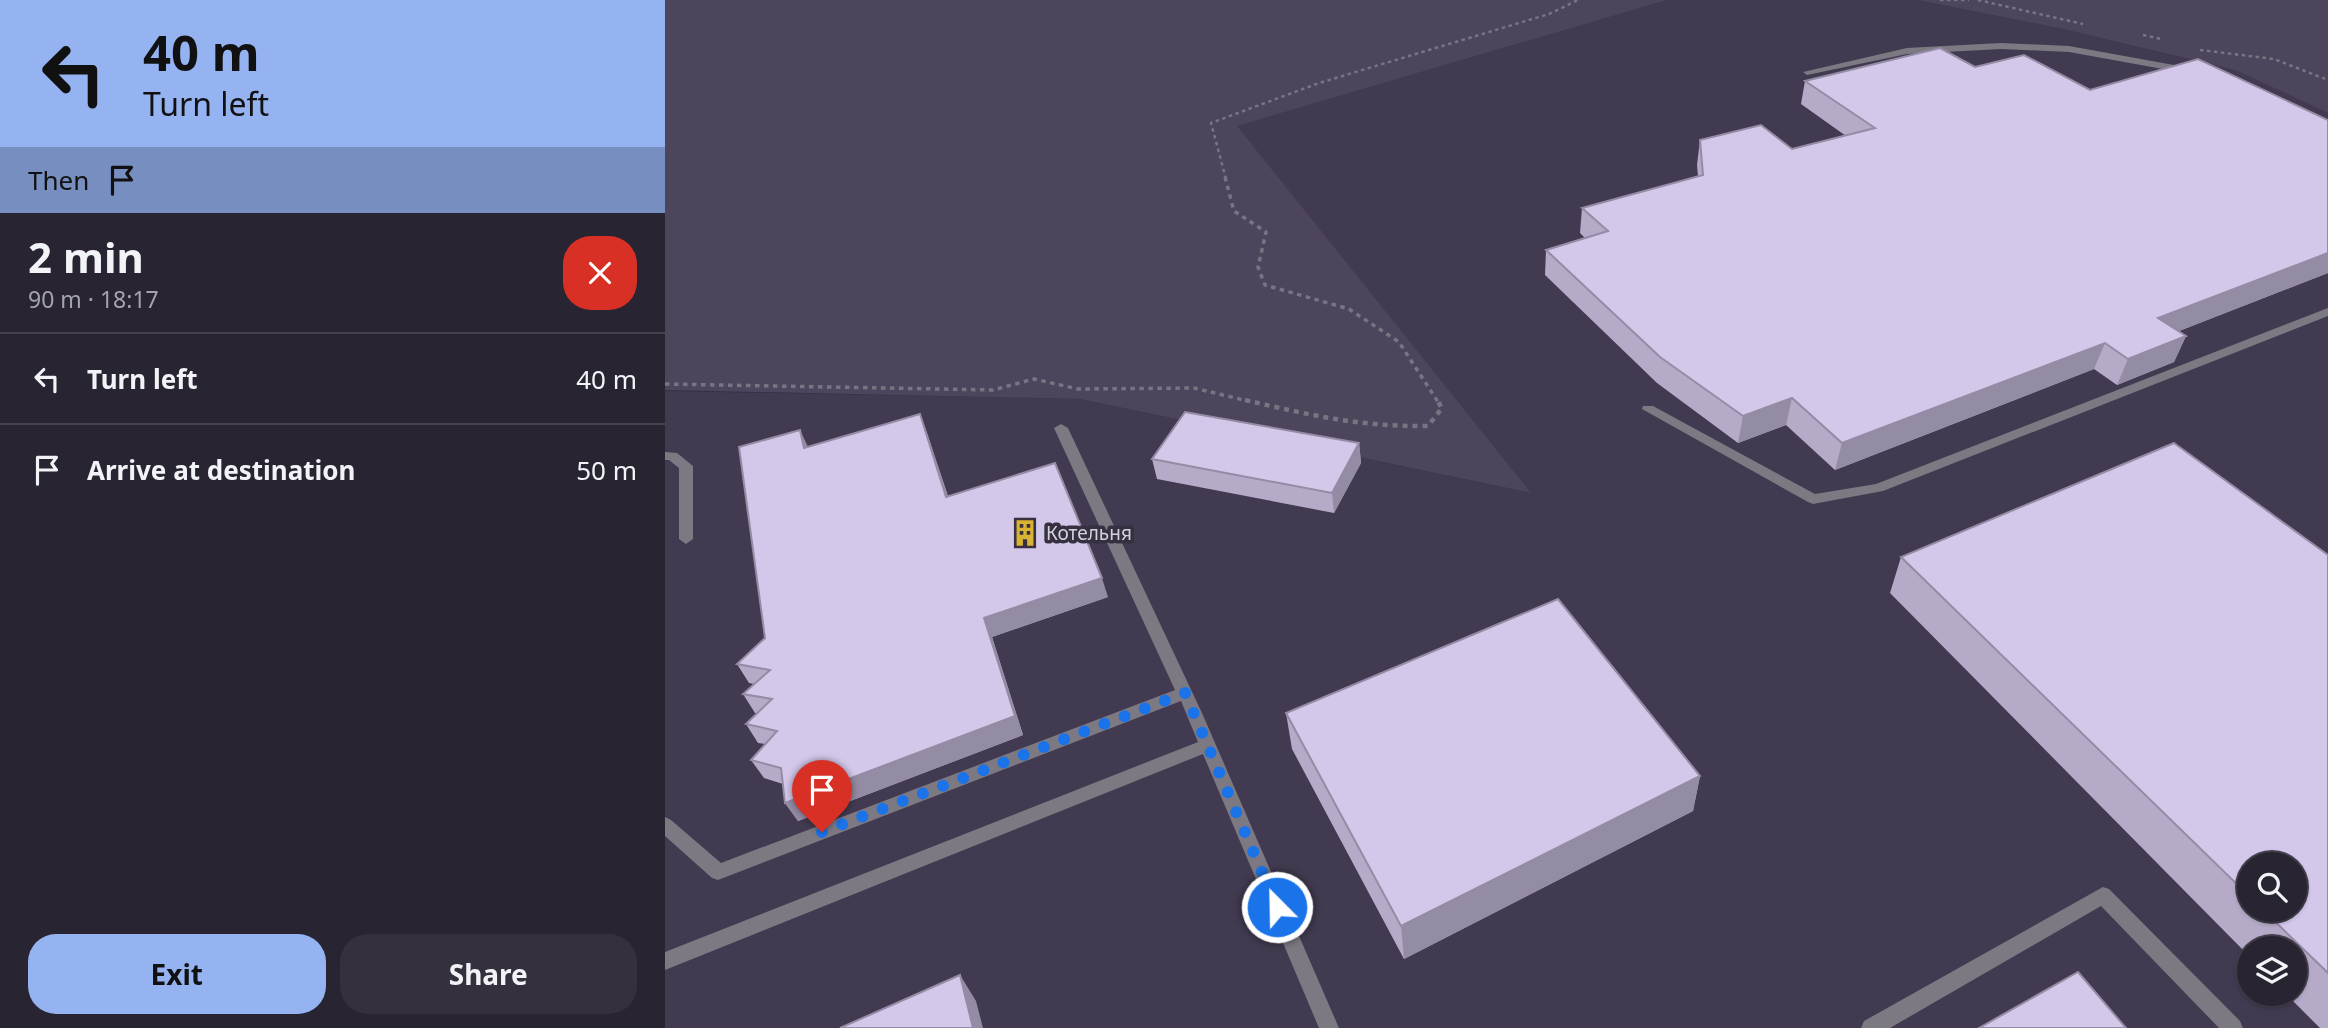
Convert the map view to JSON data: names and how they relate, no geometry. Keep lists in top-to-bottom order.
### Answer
{
  "places": {
    "building": ["Котельня"]
  },
  "page": {
    "turn": ["40 m", "Turn left"],
    "then": "Then",
    "heading": ["2 min", "90 m · 18:17"],
    "list": [
      {
        "name": "Turn left",
        "value": "40 m"
      },
      {
        "name": "Arrive at destination",
        "value": "50 m"
      }
    ],
    "buttons": ["Exit", "Share"]
  }
}
